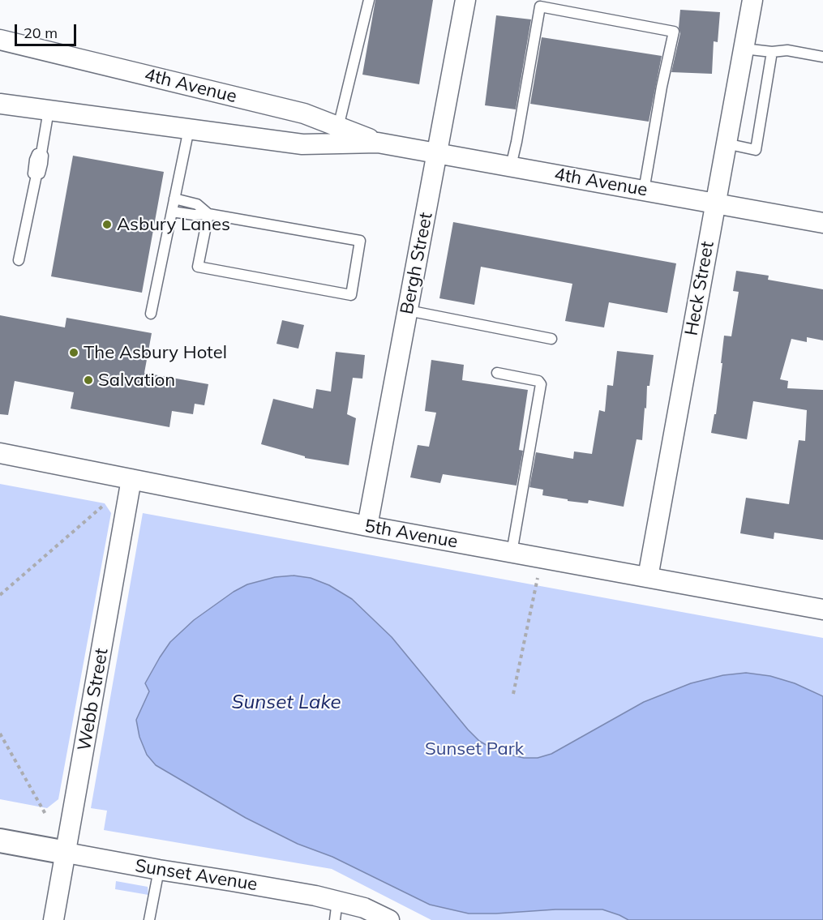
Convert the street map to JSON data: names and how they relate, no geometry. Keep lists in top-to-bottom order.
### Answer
{
  "streets": {
    "street": [
      "4th Avenue",
      "Bergh Street",
      "Heck Street",
      "5th Avenue",
      "Webb Street",
      "Sunset Avenue"
    ]
  },
  "crossings": [
    ["4th Avenue", "Bergh Street"],
    ["4th Avenue", "Heck Street"],
    ["Bergh Street", "5th Avenue"],
    ["Heck Street", "5th Avenue"],
    ["5th Avenue", "Webb Street"],
    ["Webb Street", "Sunset Avenue"]
  ],
  "water": ["Sunset Lake"],
  "parks": ["Sunset Park"],
  "places": ["Asbury Lanes", "The Asbury Hotel", "Salvation"],
  "scale_bar": "20 m"
}
